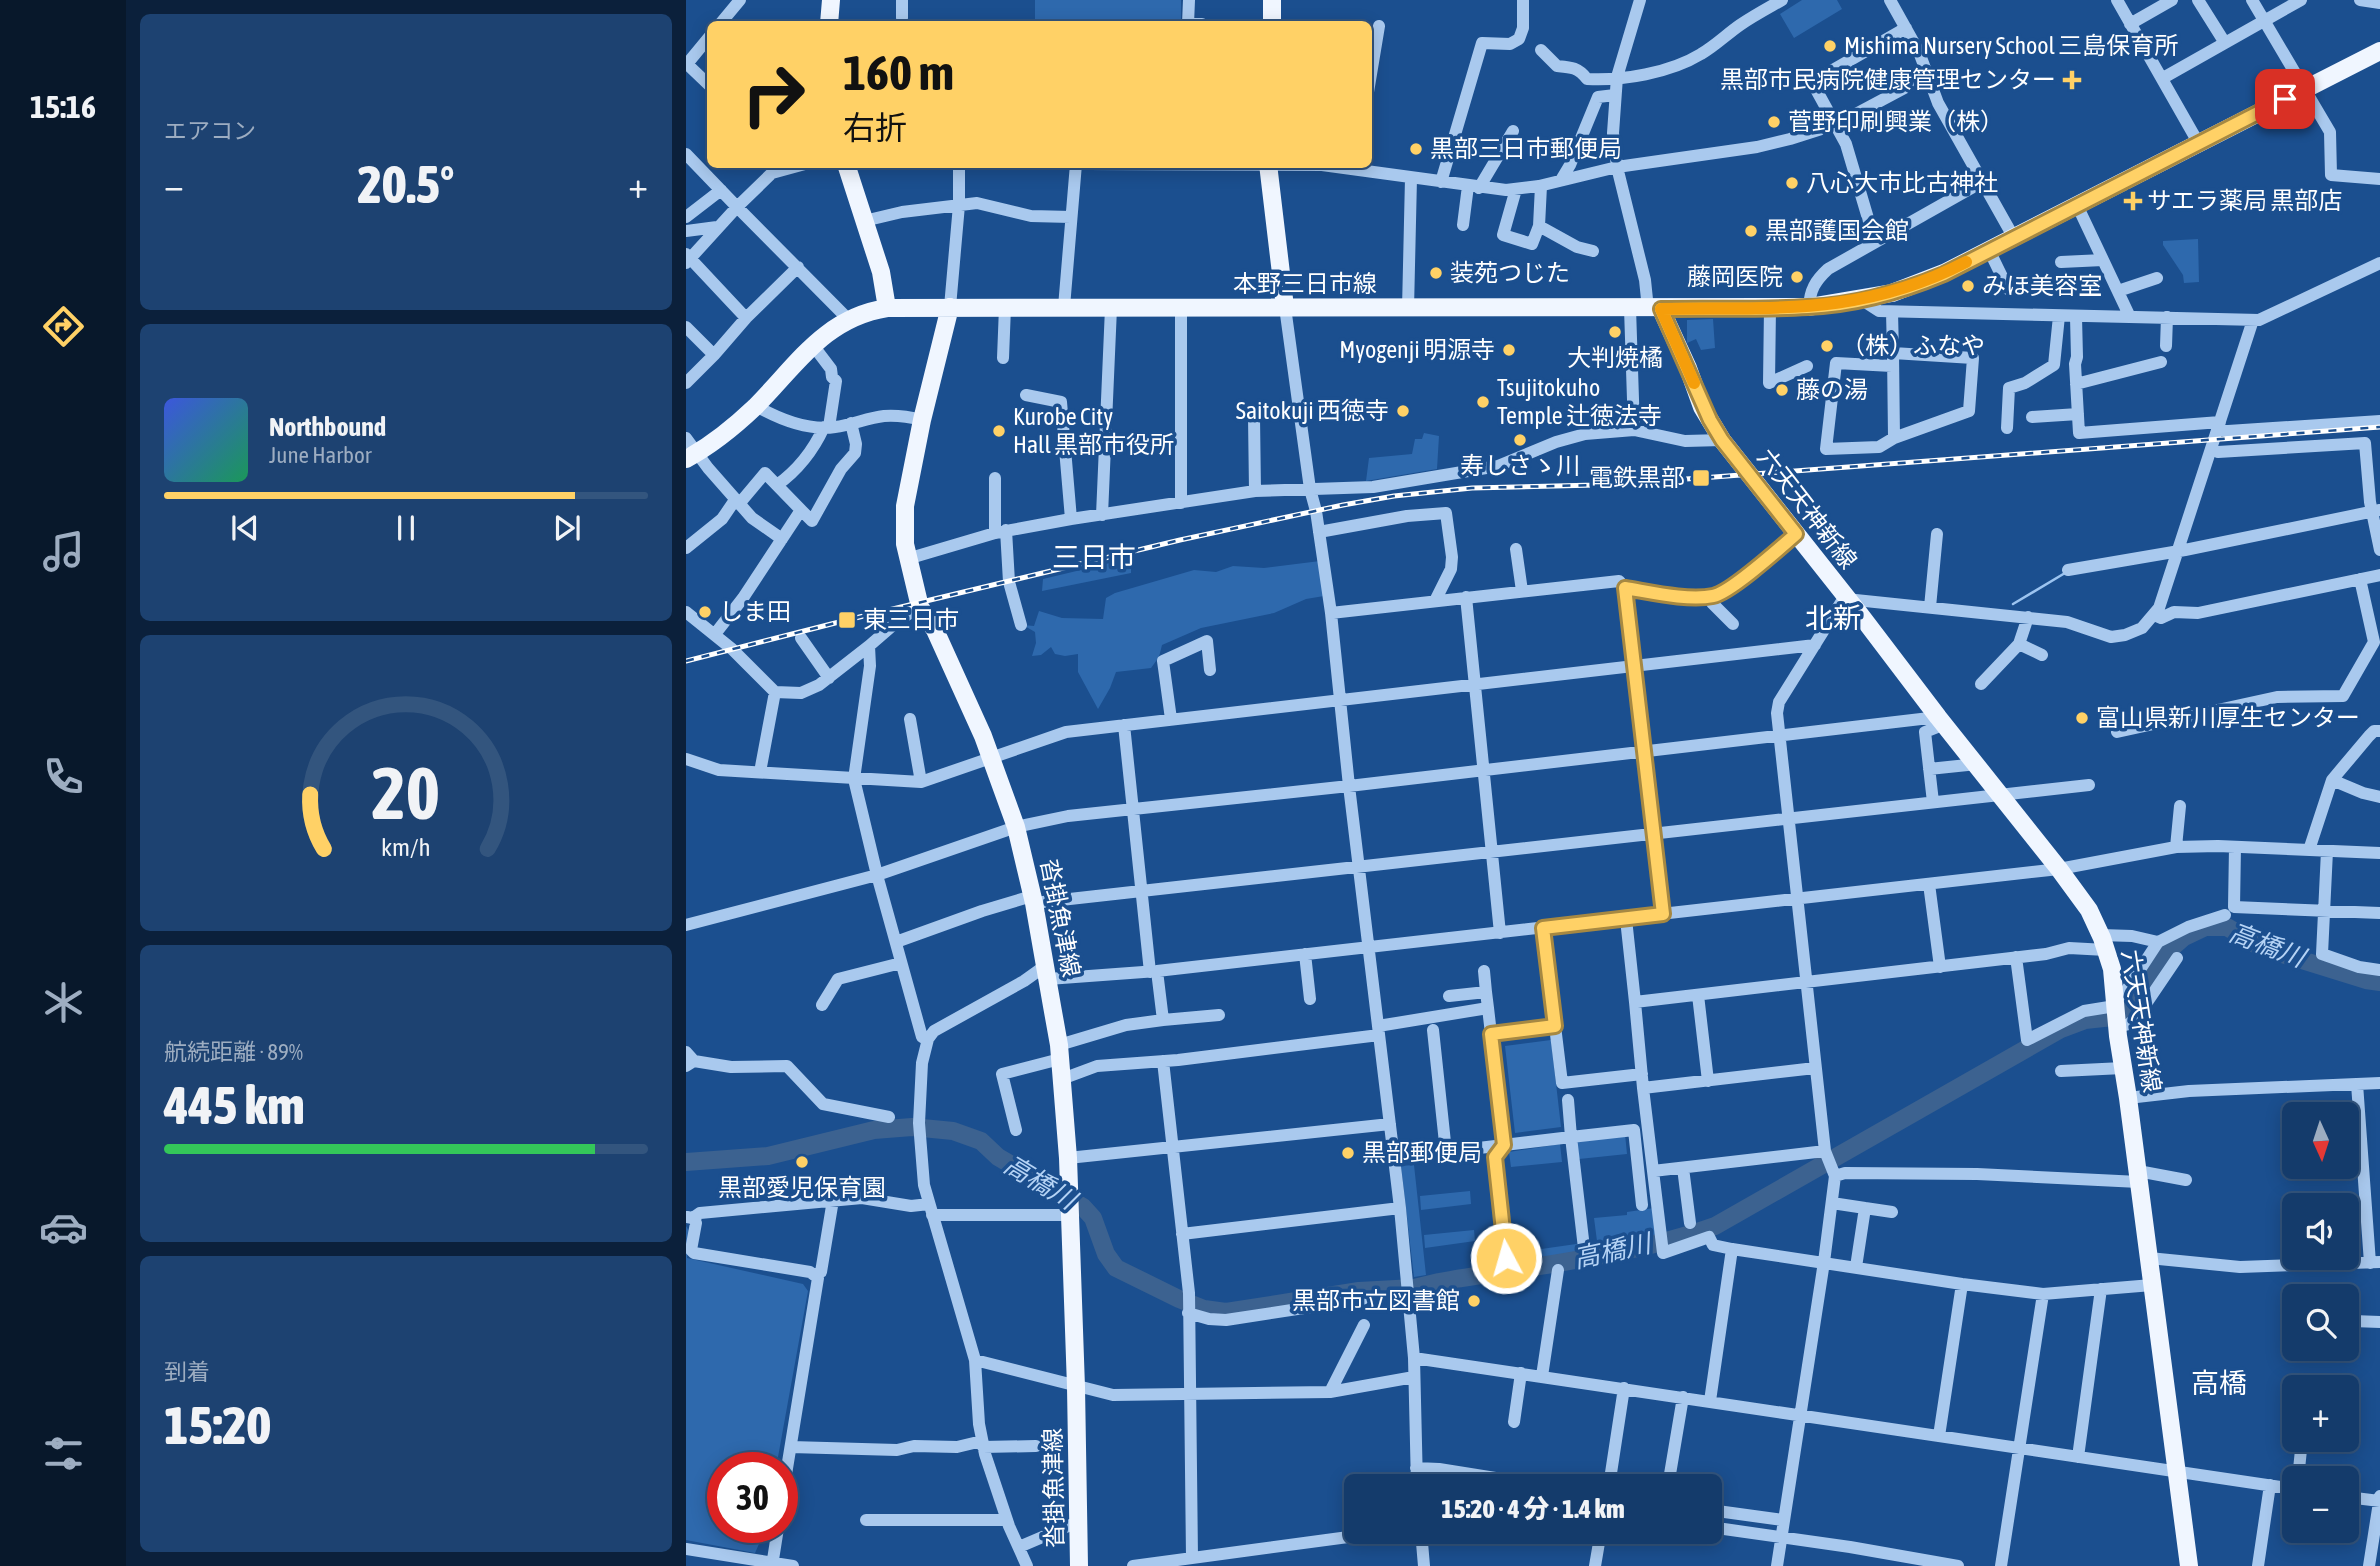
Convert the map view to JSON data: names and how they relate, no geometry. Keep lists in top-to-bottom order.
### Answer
{
  "streets": {
    "main road": ["本野三日市線", "六天天神新線", "沓掛魚津線"]
  },
  "crossings": [
    ["本野三日市線", "六天天神新線"],
    ["本野三日市線", "沓掛魚津線"]
  ],
  "districts": ["三日市", "北新", "高橋"],
  "water": ["高橋川"],
  "places": {
    "other": [
      "Mishima Nursery School 三島保育所",
      "菅野印刷興業（株）",
      "黒部三日市郵便局",
      "八心大市比古神社",
      "黒部護国会館",
      "装苑つじた",
      "藤岡医院",
      "みほ美容室",
      "大判焼橘",
      "（株）ふなや",
      "Myogenji 明源寺",
      "藤の湯",
      "Tsujitokuho Temple 辻徳法寺",
      "Saitokuji 西徳寺",
      "Kurobe City Hall 黒部市役所",
      "寿しさゝ川",
      "しま田",
      "富山県新川厚生センター",
      "黒部郵便局",
      "黒部愛児保育園",
      "黒部市立図書館"
    ],
    "health": ["黒部市民病院健康管理センター", "サエラ薬局 黒部店"],
    "transit": ["電鉄黒部", "東三日市"]
  },
  "north": "bottom",
  "page": {
    "tabs": "15:16",
    "tile": [
      "エアコン",
      ["航続距離 · 89%", "445 km"],
      ["到着", "15:20"]
    ],
    "turn": ["160 m", "右折"],
    "heat": ["−", "20.5°", "+"],
    "song": ["Northbound", "June Harbor"],
    "map_buttons": ["+", "−"],
    "limit": "30",
    "trip": "15:20 · 4 分 · 1.4 km",
    "gauge": ["20", "km/h"]
  }
}
